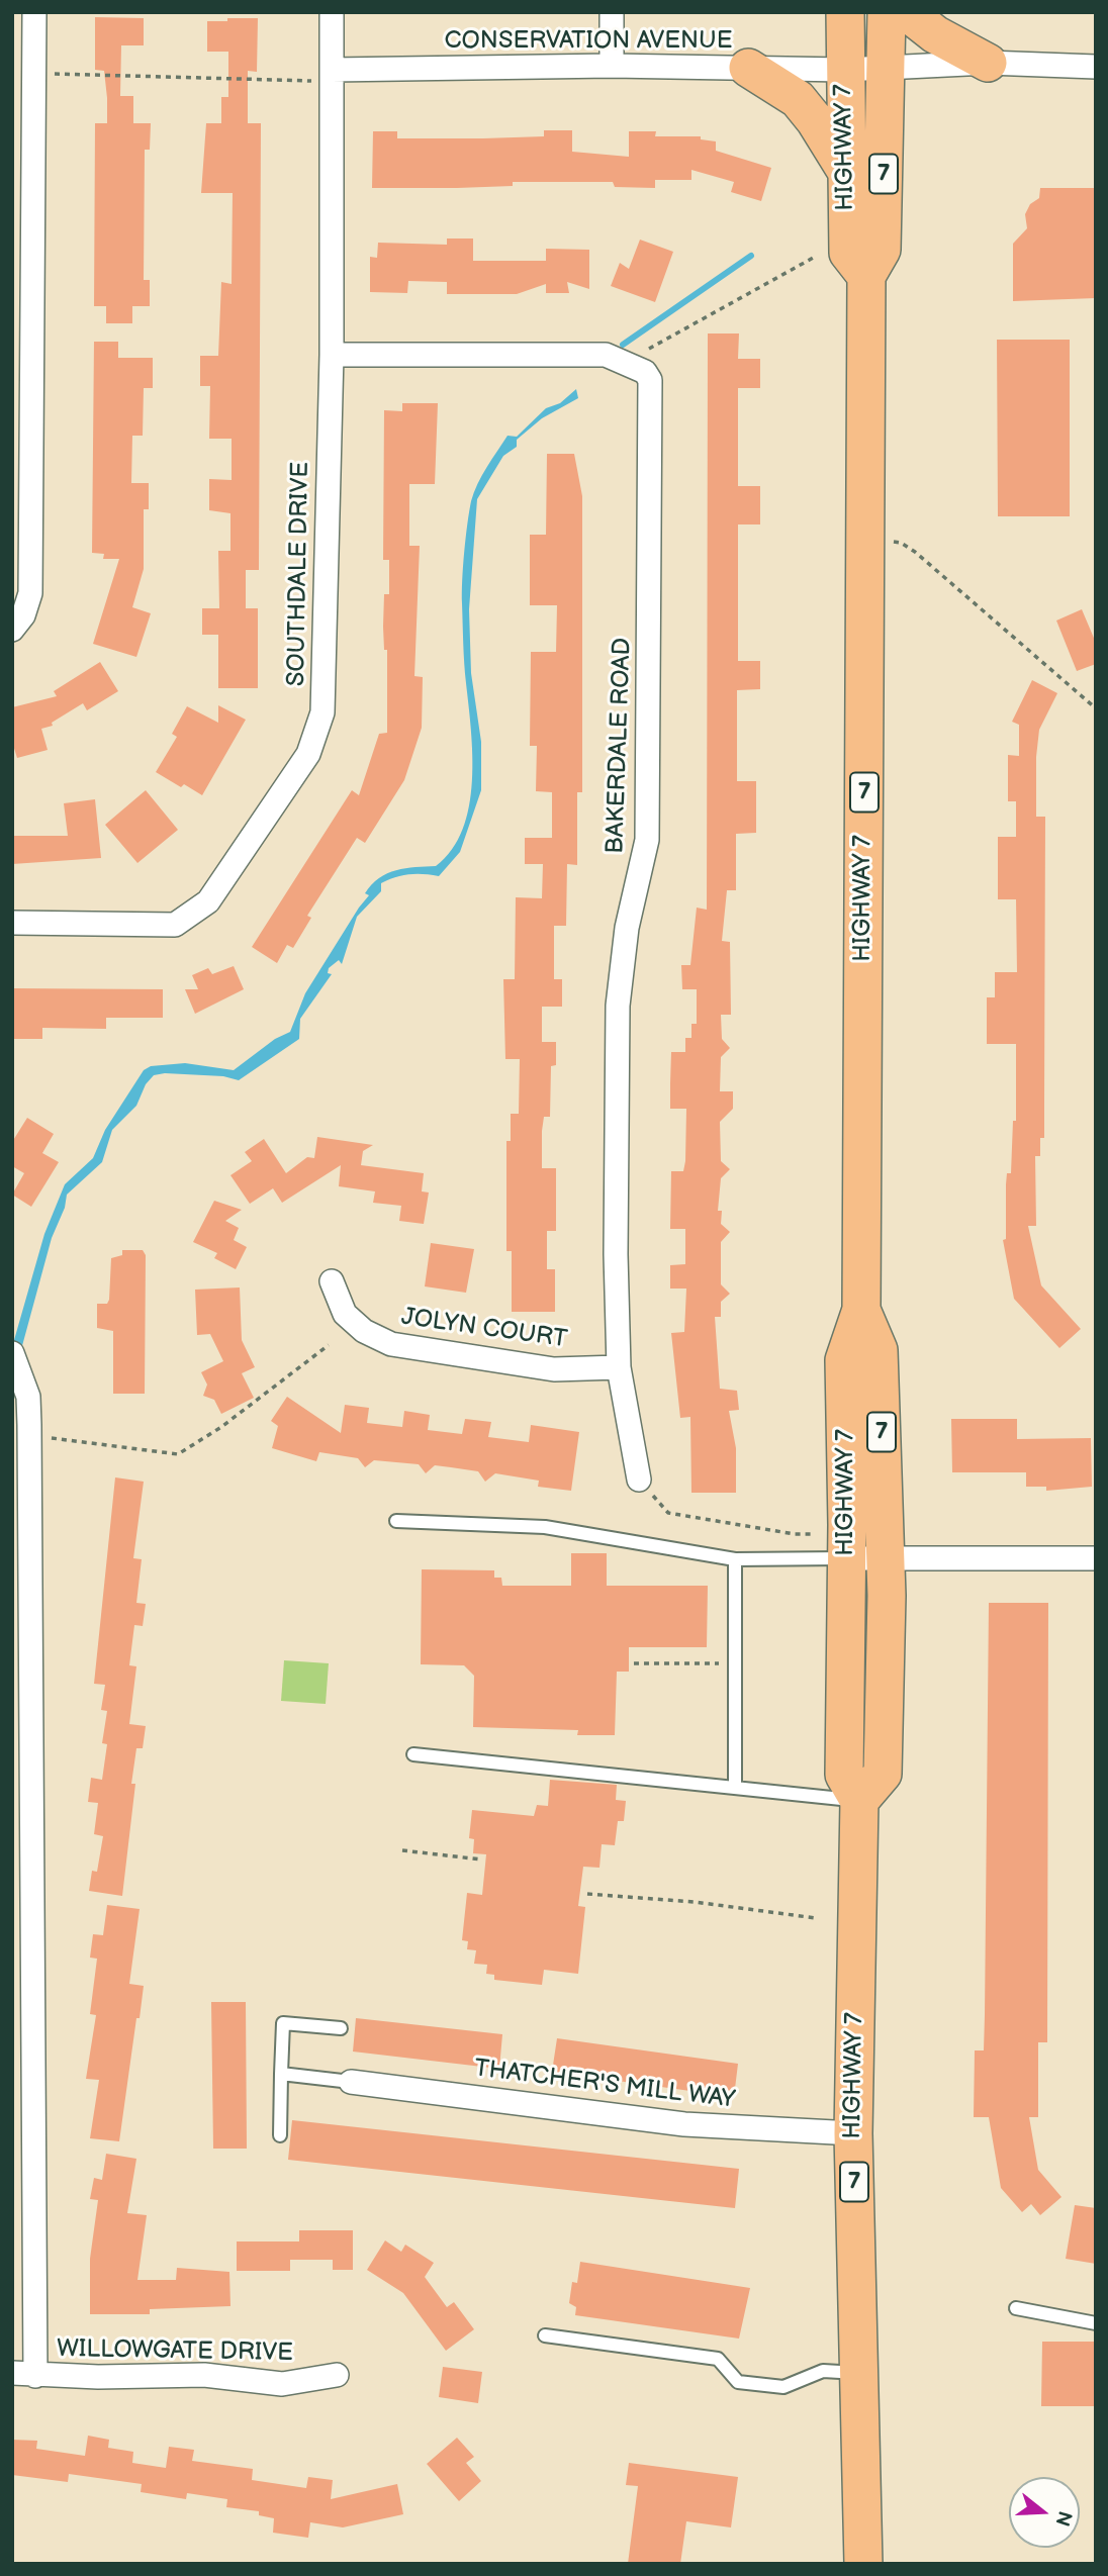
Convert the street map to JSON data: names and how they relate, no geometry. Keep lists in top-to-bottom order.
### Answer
{
  "streets": {
    "main road": ["HIGHWAY 7", "7"],
    "street": [
      "CONSERVATION AVENUE",
      "SOUTHDALE DRIVE",
      "BAKERDALE ROAD",
      "JOLYN COURT",
      "THATCHER'S MILL WAY",
      "WILLOWGATE DRIVE"
    ]
  },
  "crossings": [
    ["CONSERVATION AVENUE", "HIGHWAY 7"],
    ["CONSERVATION AVENUE", "SOUTHDALE DRIVE"],
    ["HIGHWAY 7", "THATCHER'S MILL WAY"],
    ["BAKERDALE ROAD", "JOLYN COURT"]
  ],
  "north": "right"
}
